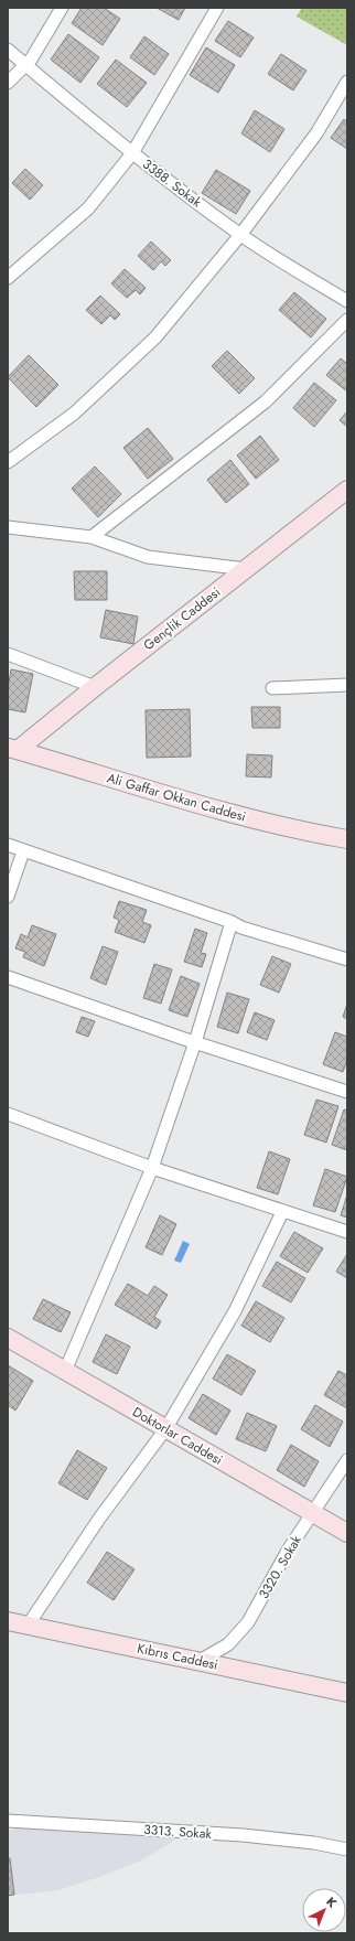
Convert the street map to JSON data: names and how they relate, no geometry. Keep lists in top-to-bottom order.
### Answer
{
  "streets": {
    "street": [
      "3388. Sokak",
      "Gençlik Caddesi",
      "Ali Gaffar Okkan Caddesi",
      "Doktorlar Caddesi",
      "3320. Sokak",
      "Kıbrıs Caddesi",
      "3313. Sokak"
    ]
  },
  "crossings": [
    ["Gençlik Caddesi", "Ali Gaffar Okkan Caddesi"],
    ["Doktorlar Caddesi", "3320. Sokak"],
    ["3320. Sokak", "Kıbrıs Caddesi"]
  ],
  "north": "top right"
}
